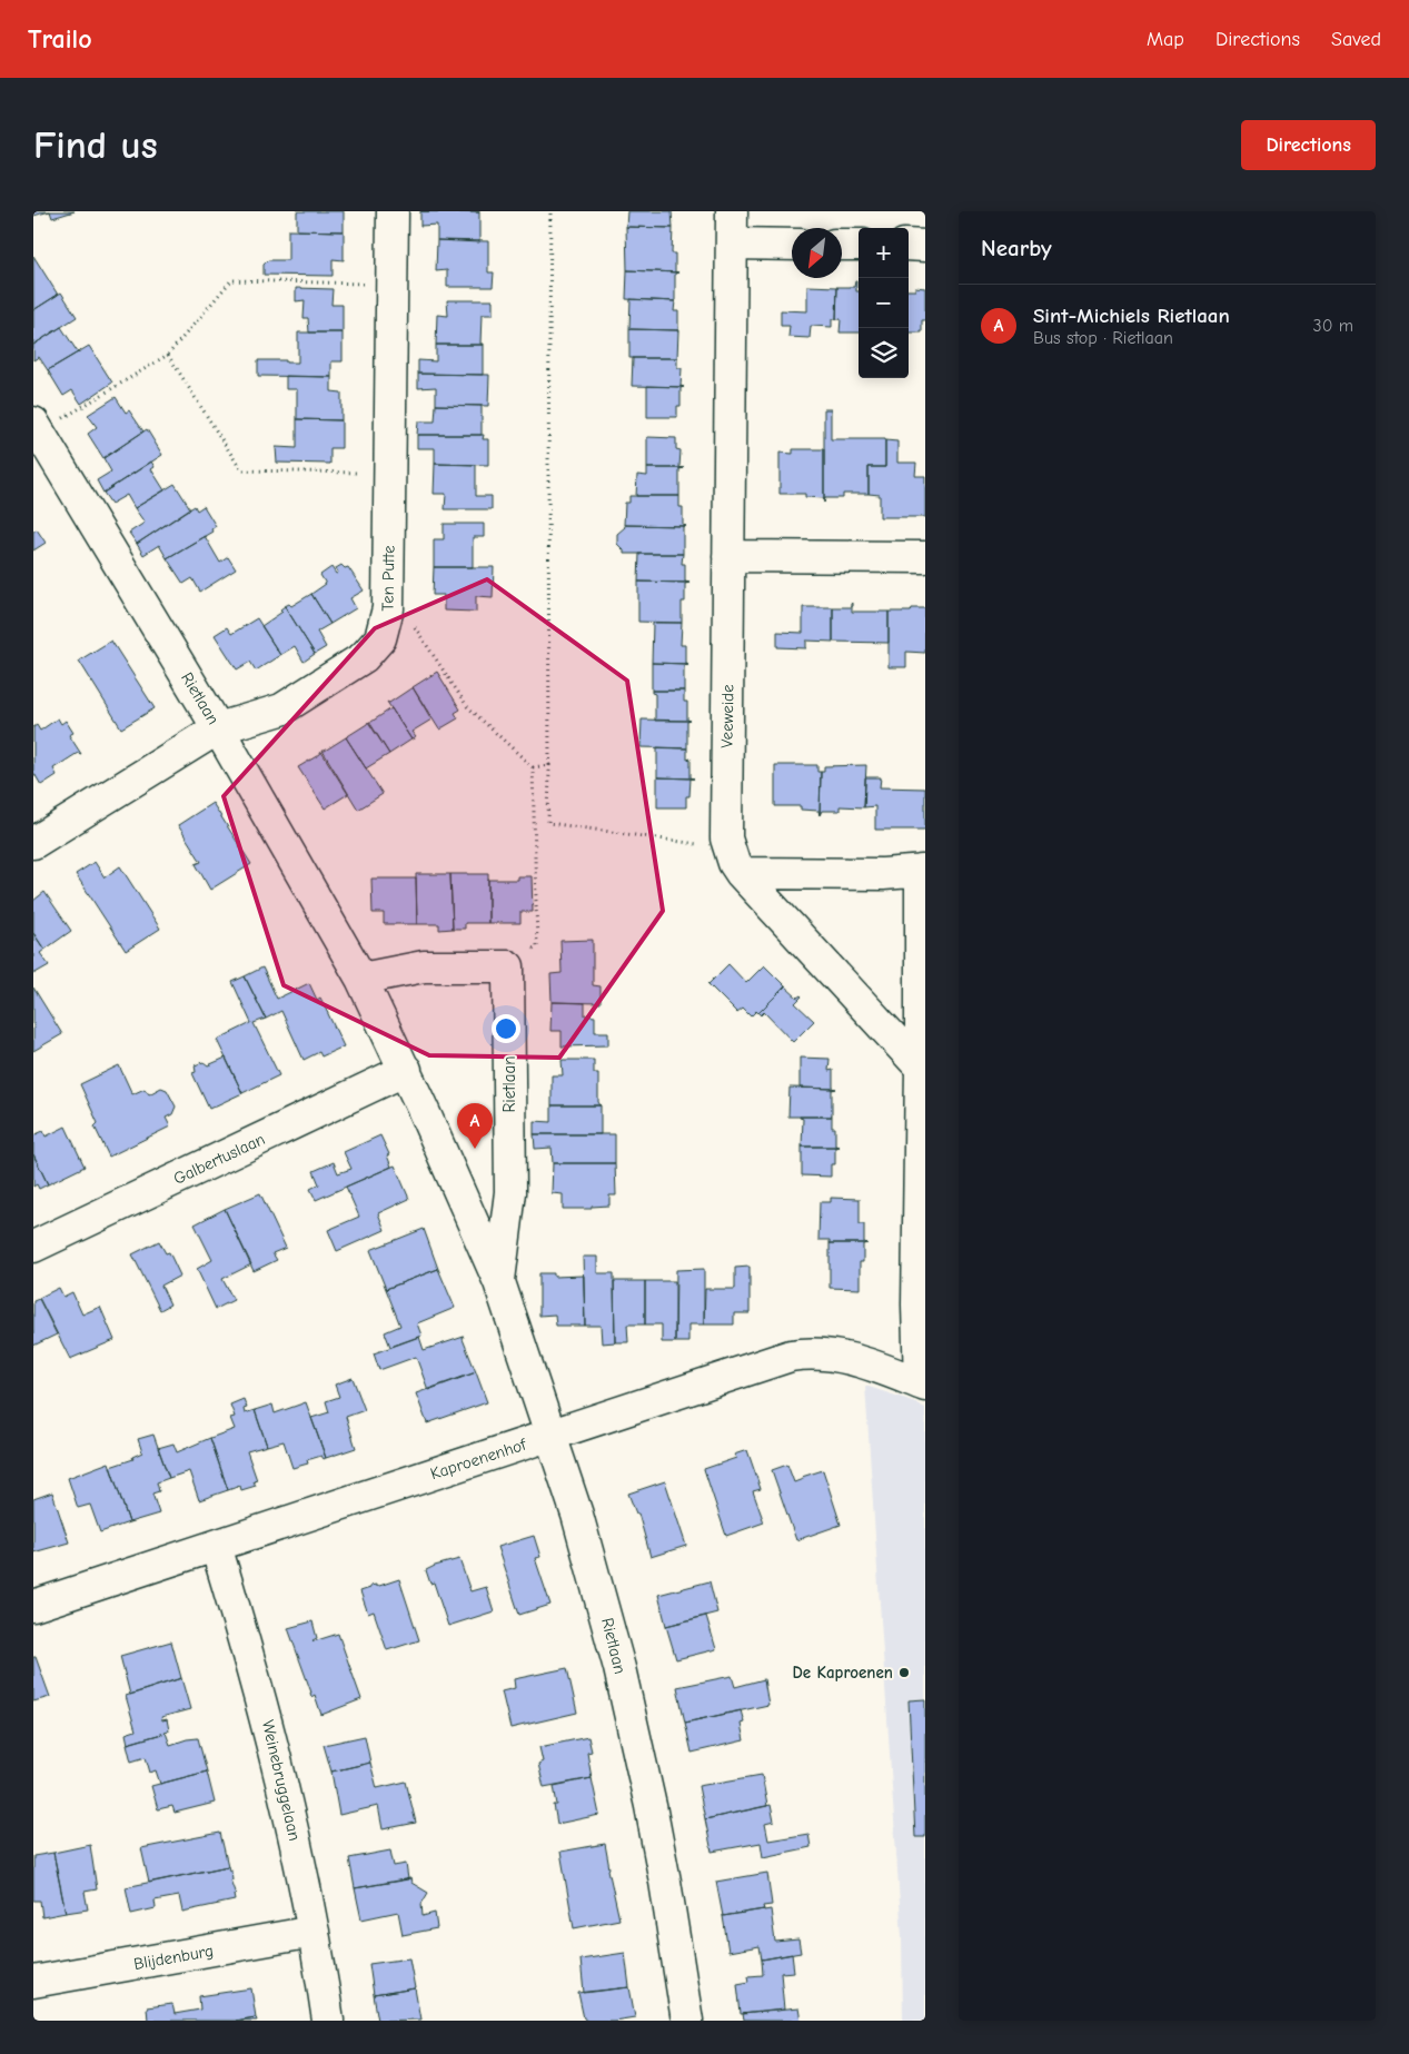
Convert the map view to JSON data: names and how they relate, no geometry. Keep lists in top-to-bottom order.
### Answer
{
  "streets": {
    "street": [
      "Ten Putte",
      "Rietlaan",
      "Veeweide",
      "Galbertuslaan",
      "Kaproenenhof",
      "Weinebruggelaan",
      "Blijdenburg"
    ]
  },
  "crossings": [
    ["Ten Putte", "Rietlaan"],
    ["Rietlaan", "Galbertuslaan"],
    ["Rietlaan", "Kaproenenhof"],
    ["Kaproenenhof", "Weinebruggelaan"],
    ["Weinebruggelaan", "Blijdenburg"]
  ],
  "places": ["De Kaproenen"],
  "north": "bottom left",
  "page": {
    "header": "Trailo",
    "nav": ["Map", "Directions", "Saved"],
    "buttons": "Directions",
    "title": "Find us",
    "heading": "Nearby",
    "map_buttons": ["+", "−"],
    "list": [
      {
        "mark": "A",
        "name": "Sint-Michiels Rietlaan",
        "note": "Bus stop · Rietlaan",
        "value": "30 m"
      }
    ],
    "pins": "A"
  }
}
